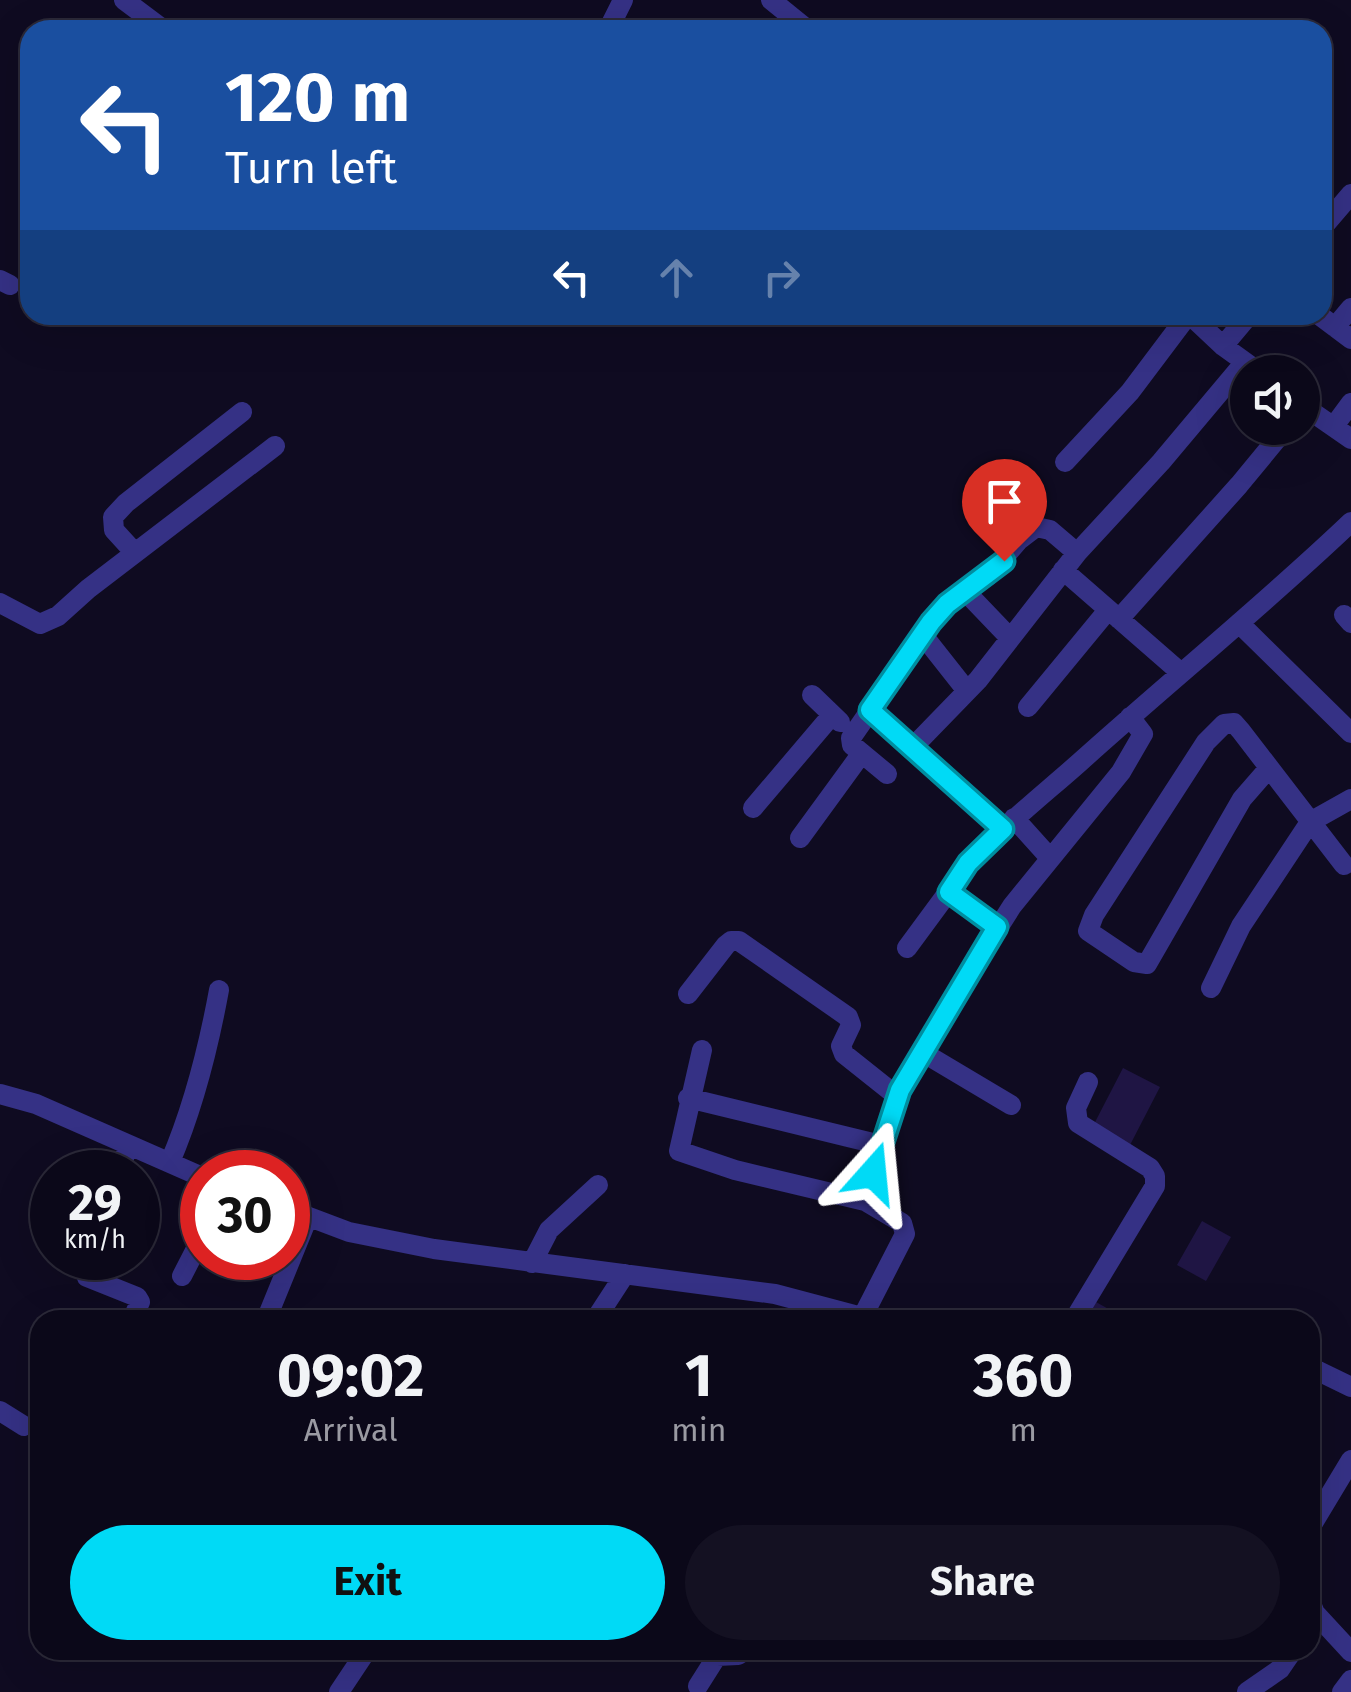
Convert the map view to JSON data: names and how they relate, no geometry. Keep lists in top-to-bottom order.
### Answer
{
  "page": {
    "turn": ["120 m", "Turn left"],
    "speed": "29 km/h",
    "limit": "30",
    "eta": [
      "09:02",
      "Arrival",
      "1",
      "min",
      "360",
      "m"
    ],
    "buttons": ["Exit", "Share"]
  }
}
